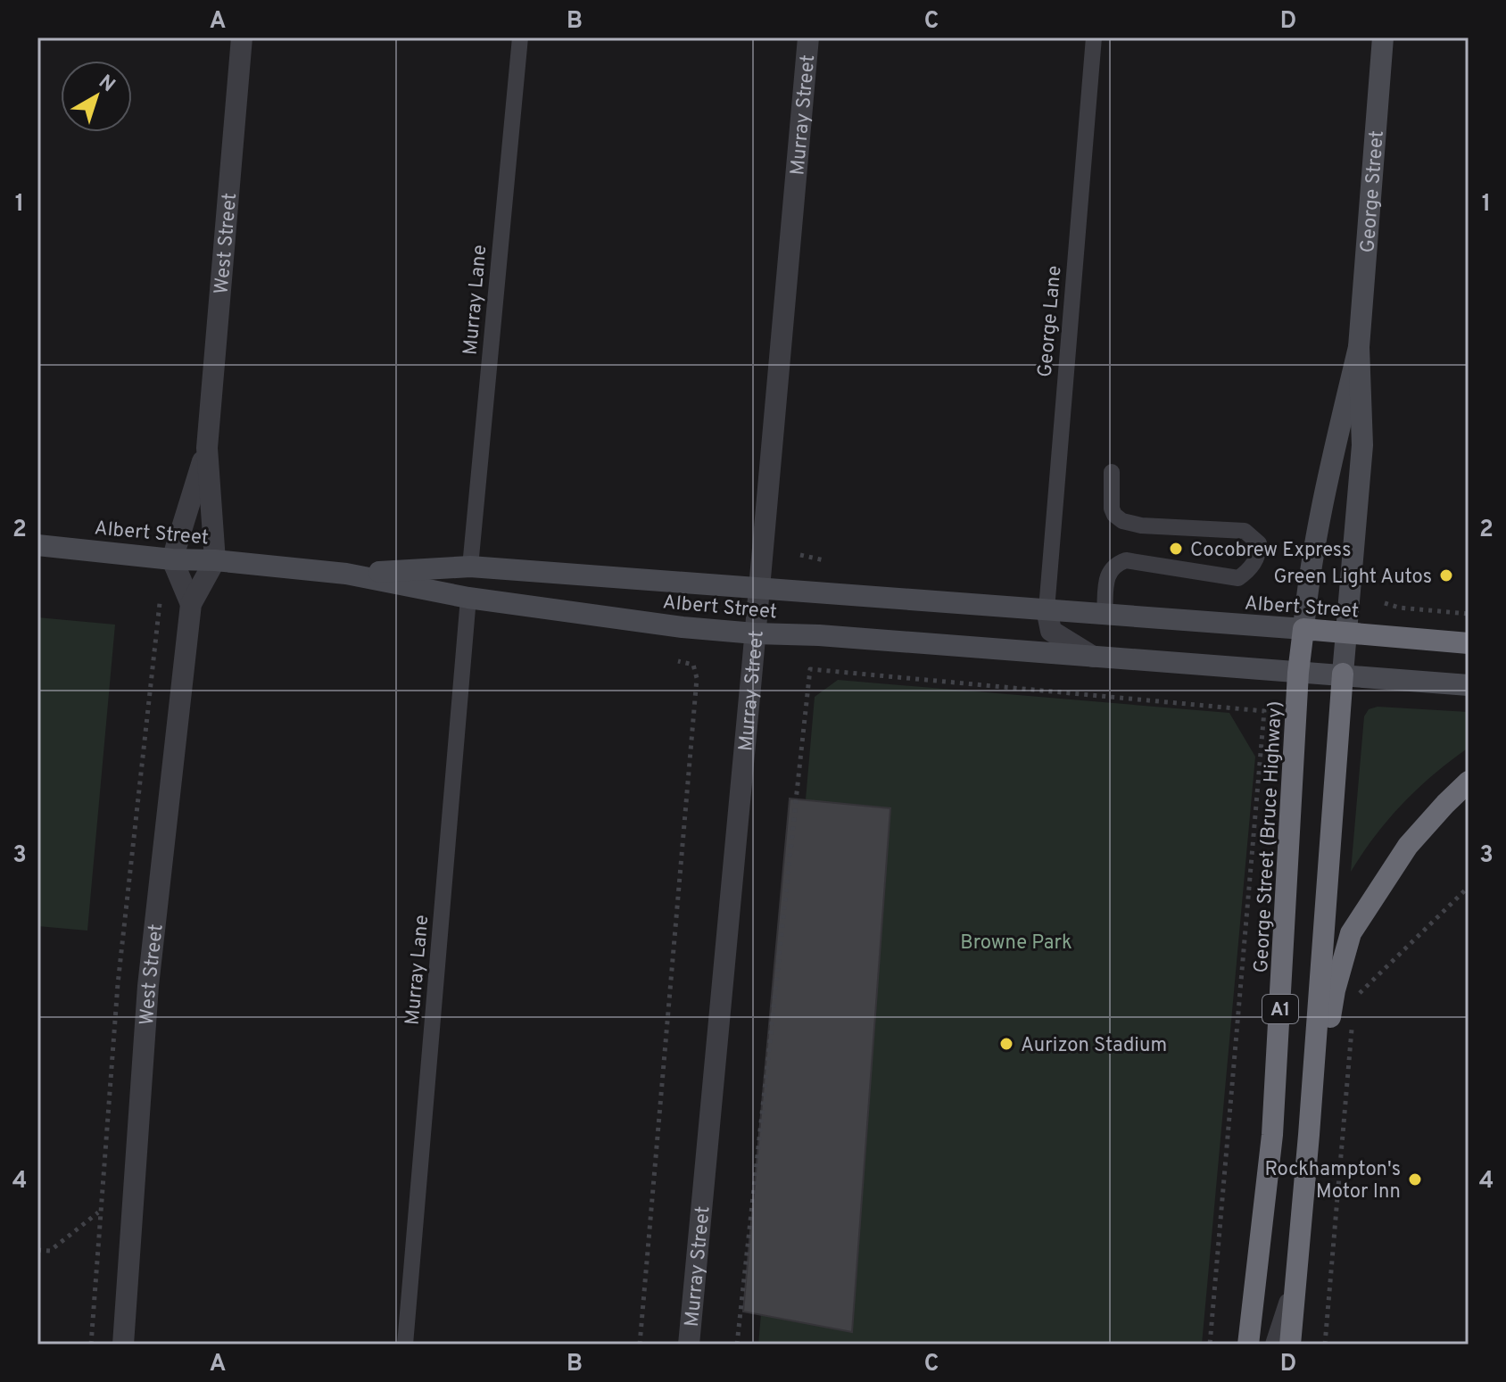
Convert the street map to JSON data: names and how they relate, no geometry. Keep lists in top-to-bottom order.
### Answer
{
  "streets": {
    "highway": ["Albert Street", "George Street (Bruce Highway)", "A1"],
    "street": ["Murray Street", "George Street", "West Street"],
    "lane": ["Murray Lane", "George Lane"]
  },
  "crossings": [
    ["Murray Street", "Albert Street"],
    ["George Street", "Albert Street"],
    ["George Street", "George Street (Bruce Highway)"],
    ["George Street", "A1"],
    ["West Street", "Albert Street"],
    ["Murray Lane", "Albert Street"],
    ["George Lane", "Albert Street"],
    ["Albert Street", "George Street (Bruce Highway)"],
    ["Albert Street", "A1"]
  ],
  "parks": ["Browne Park"],
  "places": [
    "Cocobrew Express",
    "Green Light Autos",
    "Aurizon Stadium",
    "Rockhampton's Motor Inn"
  ],
  "north": "top right",
  "grid": {
    "columns": [
      "A",
      "B",
      "C",
      "D"
    ],
    "rows": [
      "1",
      "2",
      "3",
      "4"
    ]
  }
}
